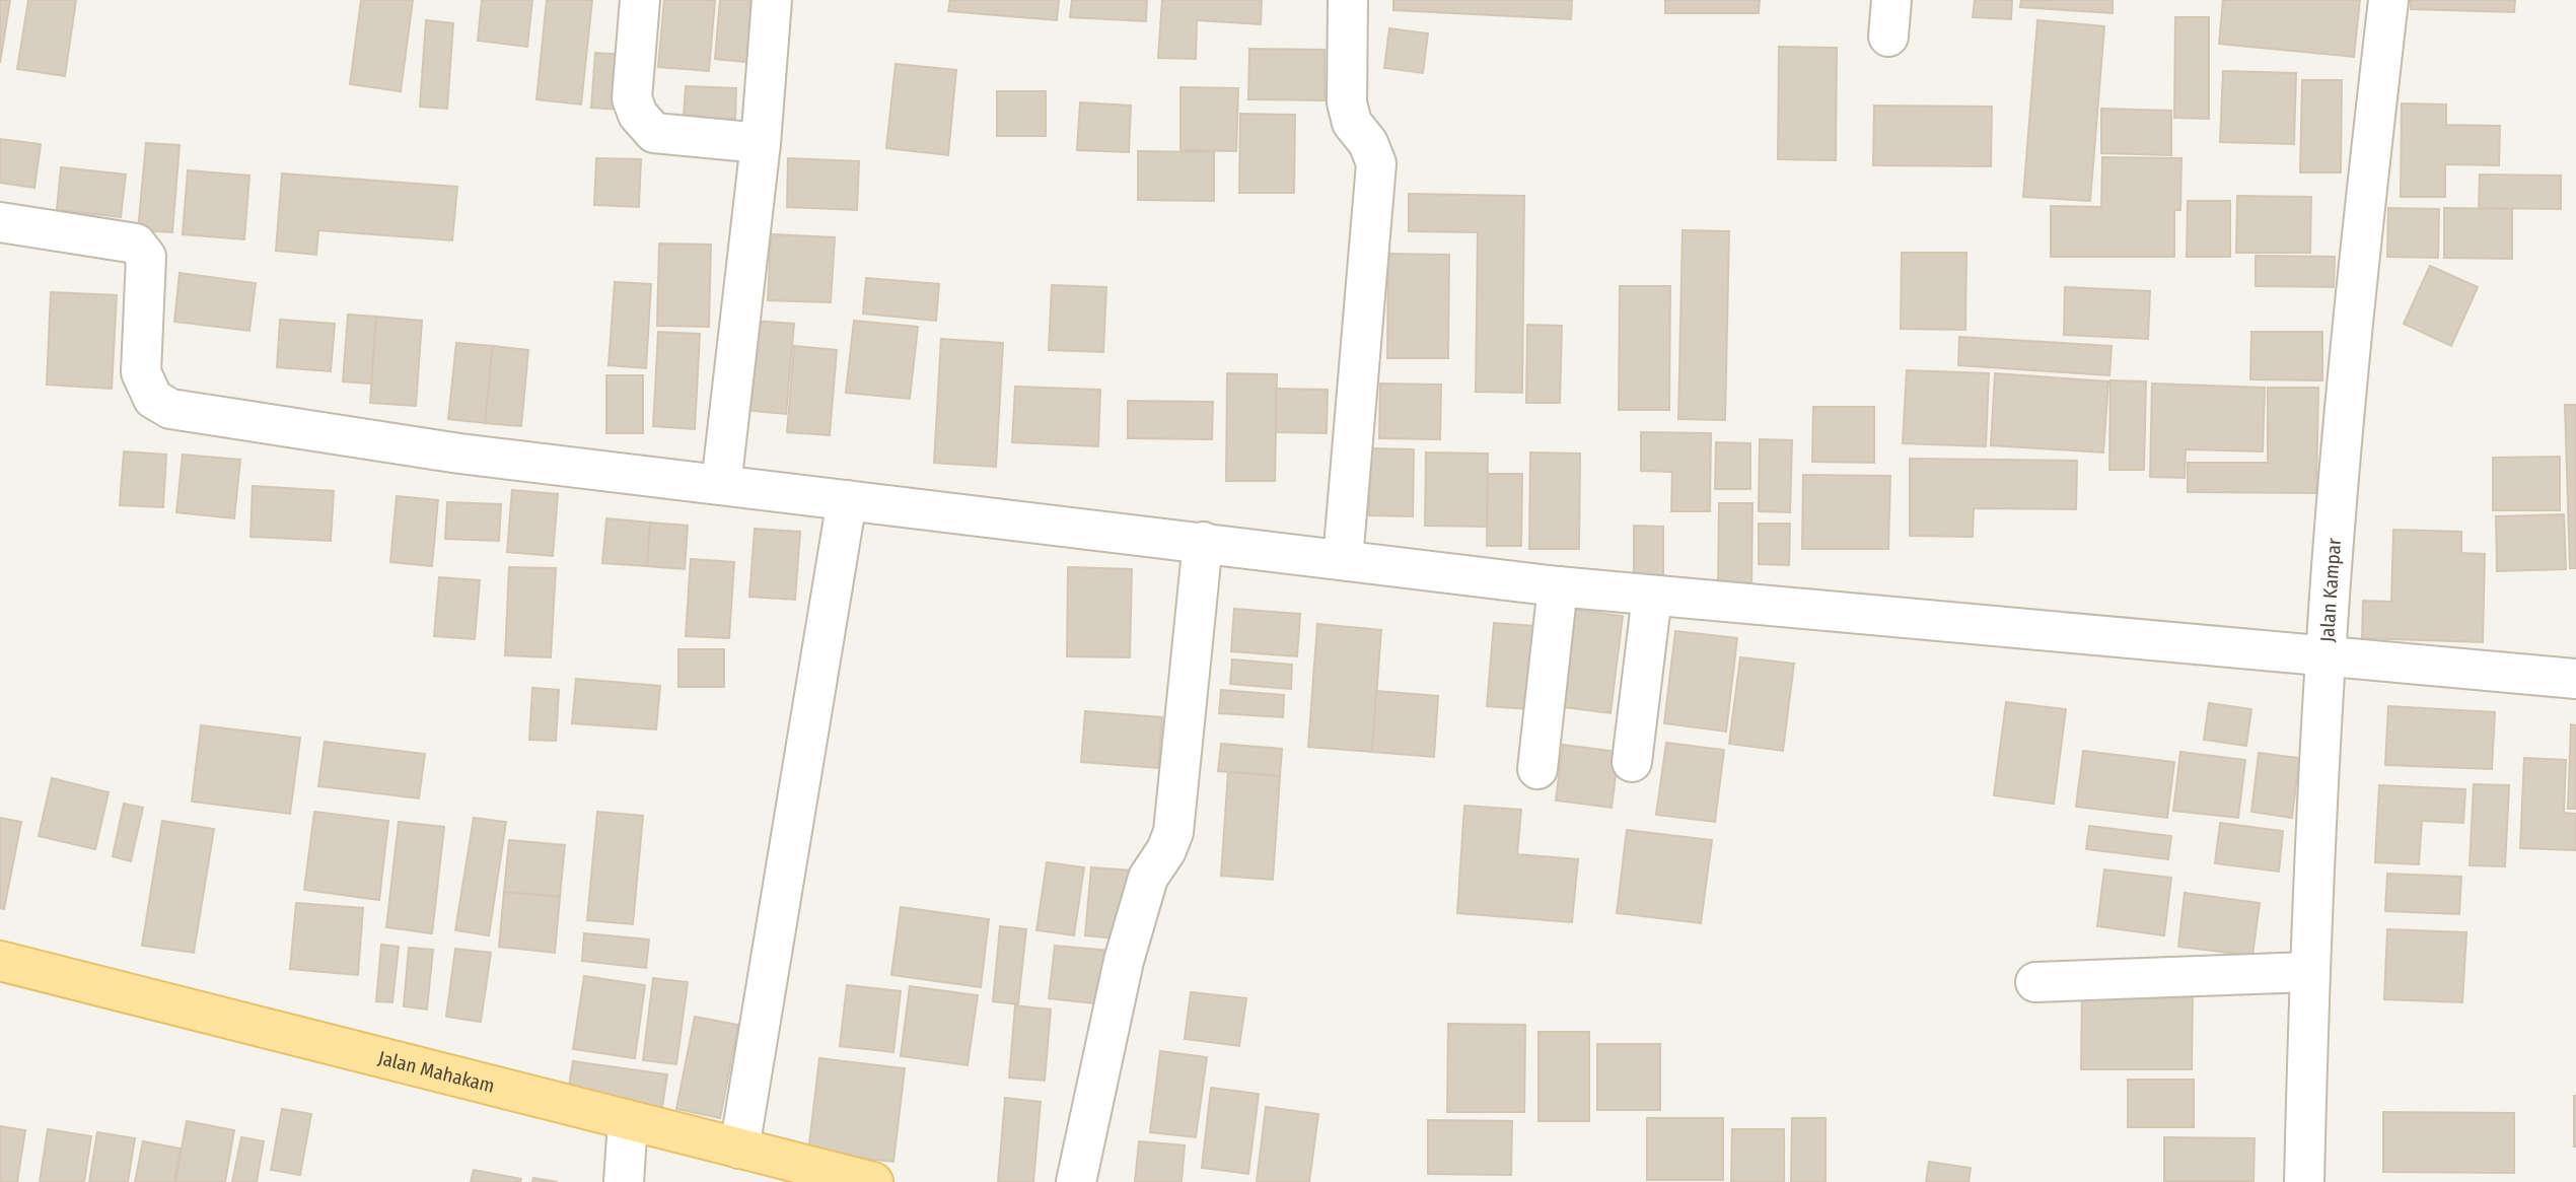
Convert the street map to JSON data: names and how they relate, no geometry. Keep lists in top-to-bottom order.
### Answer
{
  "streets": {
    "main road": ["Jalan Mahakam"],
    "street": ["Jalan Kampar"]
  }
}
